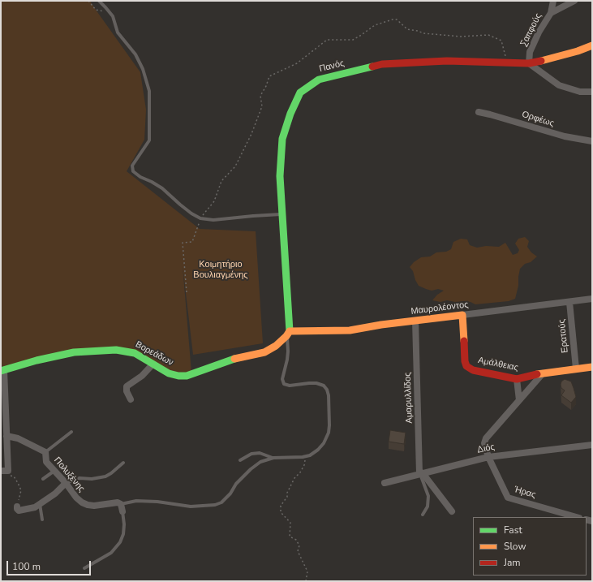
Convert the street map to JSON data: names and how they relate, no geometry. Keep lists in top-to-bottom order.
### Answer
{
  "streets": {
    "street": [
      "Σαπφούς",
      "Πανός",
      "Ορφέως",
      "Μαυρολέοντος",
      "Ερατούς",
      "Βορεάδων",
      "Αμάλθειας",
      "Αμαρυλλίδος",
      "Διός",
      "Πολυξένης",
      "Ήρας"
    ]
  },
  "crossings": [
    ["Σαπφούς", "Πανός"],
    ["Πανός", "Μαυρολέοντος"],
    ["Πανός", "Βορεάδων"],
    ["Μαυρολέοντος", "Ερατούς"],
    ["Μαυρολέοντος", "Βορεάδων"],
    ["Μαυρολέοντος", "Αμάλθειας"],
    ["Μαυρολέοντος", "Αμαρυλλίδος"],
    ["Ερατούς", "Αμάλθειας"],
    ["Αμάλθειας", "Ήρας"],
    ["Αμαρυλλίδος", "Διός"],
    ["Διός", "Ήρας"]
  ],
  "parks": ["Κοιμητήριο Βουλιαγμένης"],
  "legend": ["Fast", "Slow", "Jam"],
  "scale_bar": "100 m"
}
